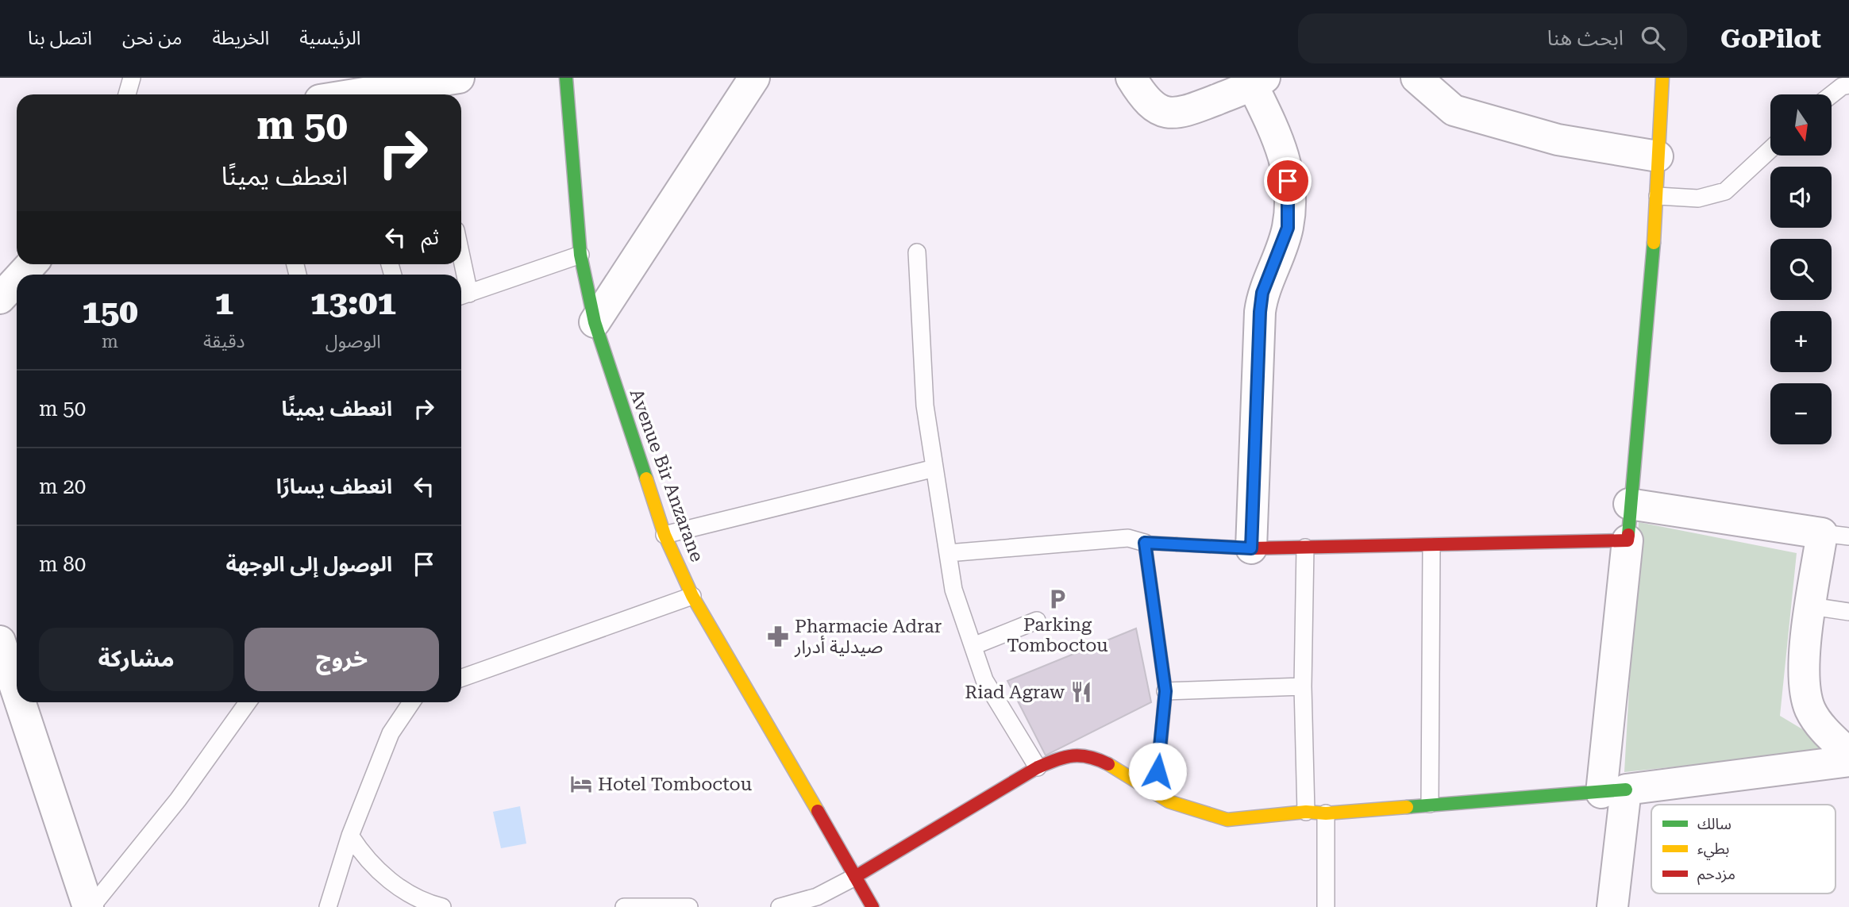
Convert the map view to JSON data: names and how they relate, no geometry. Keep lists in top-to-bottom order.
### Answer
{
  "streets": {
    "street": ["Avenue Bir Anzarane"]
  },
  "places": {
    "parking": ["Parking Tomboctou"],
    "pharmacy": ["Pharmacie Adrar صيدلية أدرار"],
    "restaurant": ["Riad Agraw"],
    "hotel": ["Hotel Tomboctou"]
  },
  "legend": ["سالك", "بطيء", "مزدحم"],
  "north": "bottom",
  "page": {
    "header": "GoPilot",
    "search": "ابحث هنا",
    "nav": [
      "الرئيسية",
      "الخريطة",
      "من نحن",
      "اتصل بنا"
    ],
    "map_buttons": ["+", "−"],
    "turn": ["50 m", "انعطف يمينًا"],
    "then": "ثم",
    "eta": [
      "13:01",
      "الوصول",
      "1",
      "دقيقة",
      "150",
      "m"
    ],
    "list": [
      {
        "name": "انعطف يمينًا",
        "value": "50 m"
      },
      {
        "name": "انعطف يسارًا",
        "value": "20 m"
      },
      {
        "name": "الوصول إلى الوجهة",
        "value": "80 m"
      }
    ],
    "buttons": ["خروج", "مشاركة"]
  }
}
